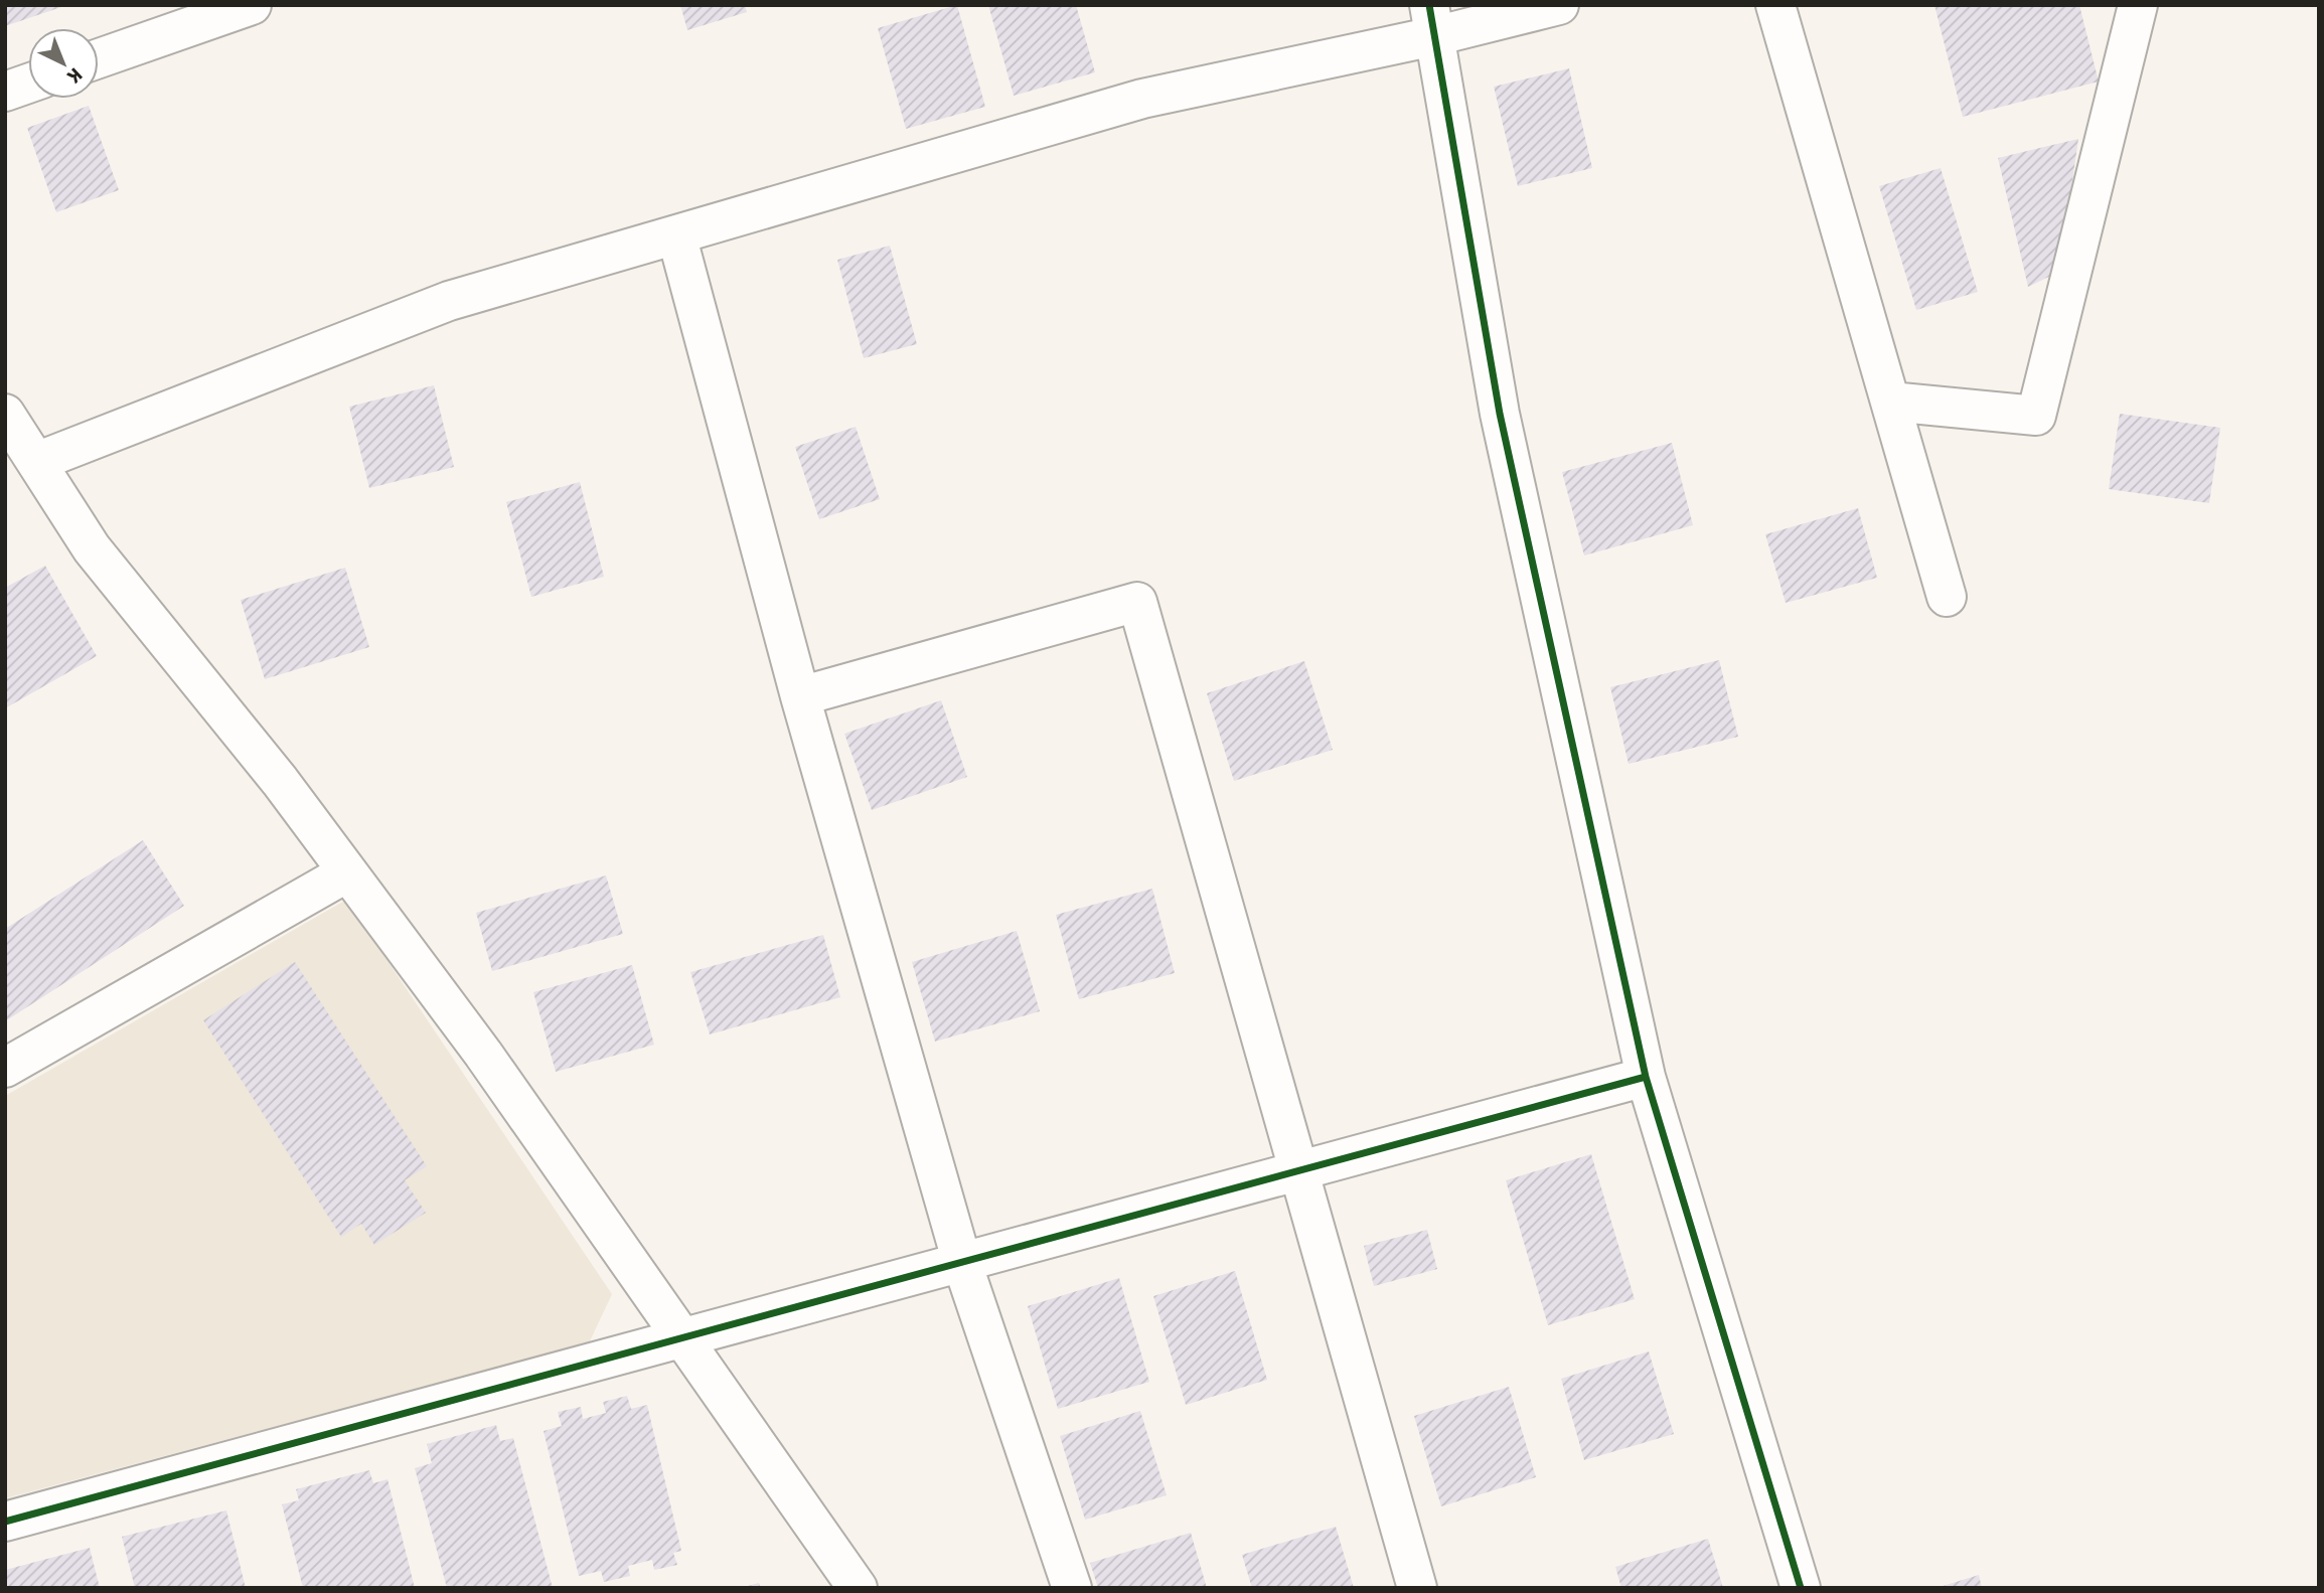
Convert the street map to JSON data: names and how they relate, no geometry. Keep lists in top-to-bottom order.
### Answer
{
  "north": "bottom right"
}
